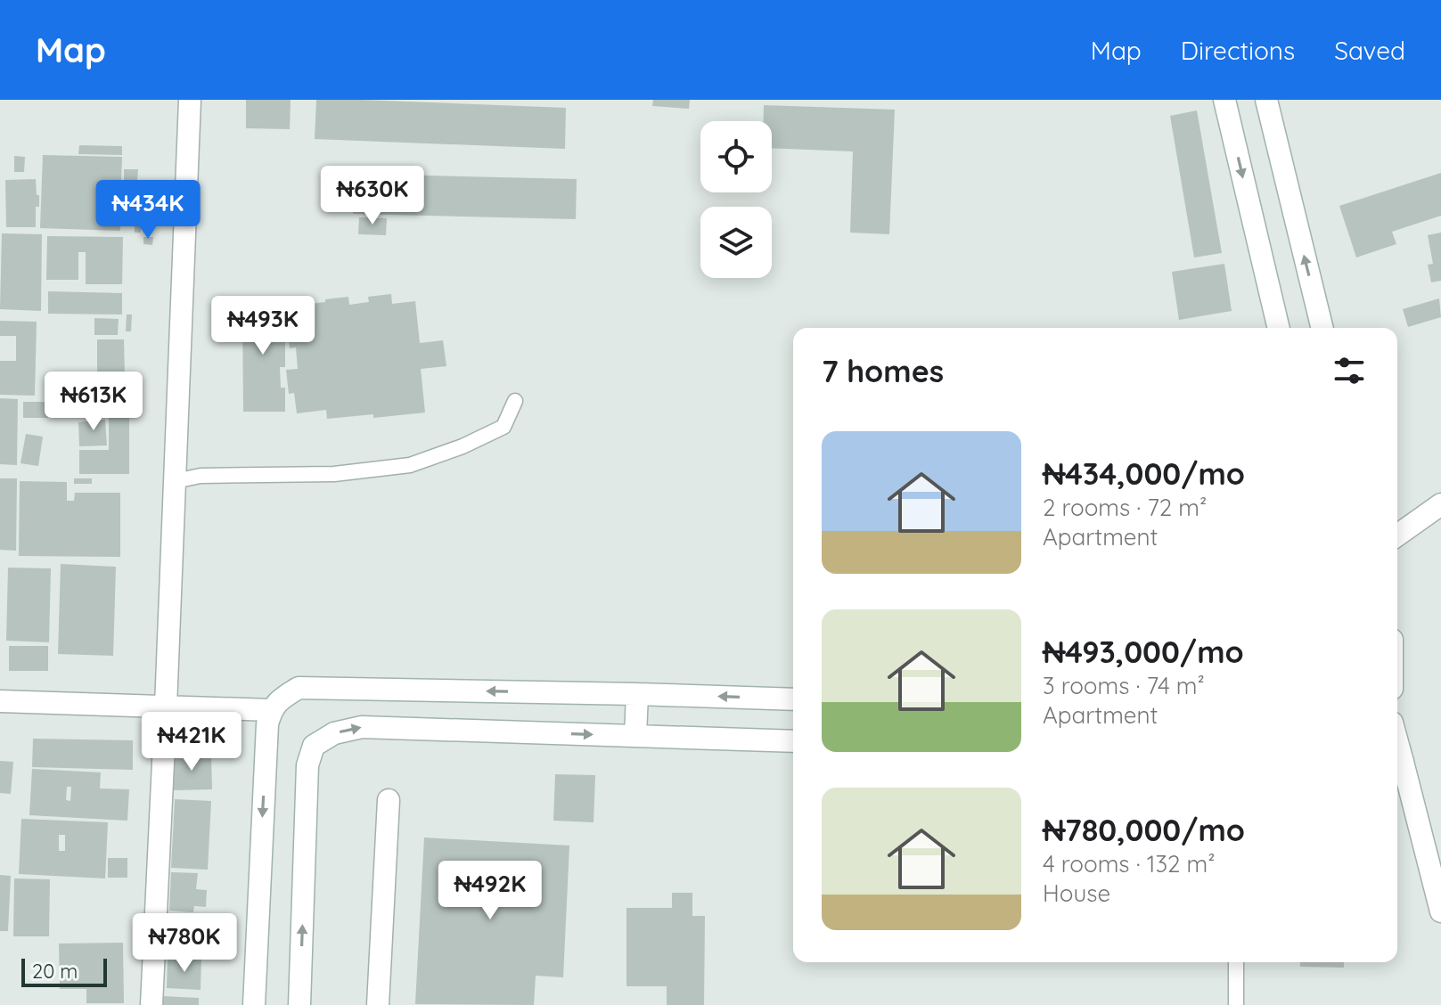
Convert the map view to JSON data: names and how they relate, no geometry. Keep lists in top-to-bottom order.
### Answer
{
  "scale_bar": "20 m",
  "page": {
    "header": "Map",
    "nav": ["Map", "Directions", "Saved"],
    "price": [
      "₦630K",
      "₦434K",
      "₦493K",
      "₦613K",
      "₦421K",
      "₦492K",
      "₦780K"
    ],
    "heading": "7 homes",
    "list": [
      {
        "name": "₦434,000/mo",
        "note": "2 rooms · 72 m² · Apartment"
      },
      {
        "name": "₦493,000/mo",
        "note": "3 rooms · 74 m² · Apartment"
      },
      {
        "name": "₦780,000/mo",
        "note": "4 rooms · 132 m² · House"
      }
    ],
    "scale": "20 m"
  }
}
